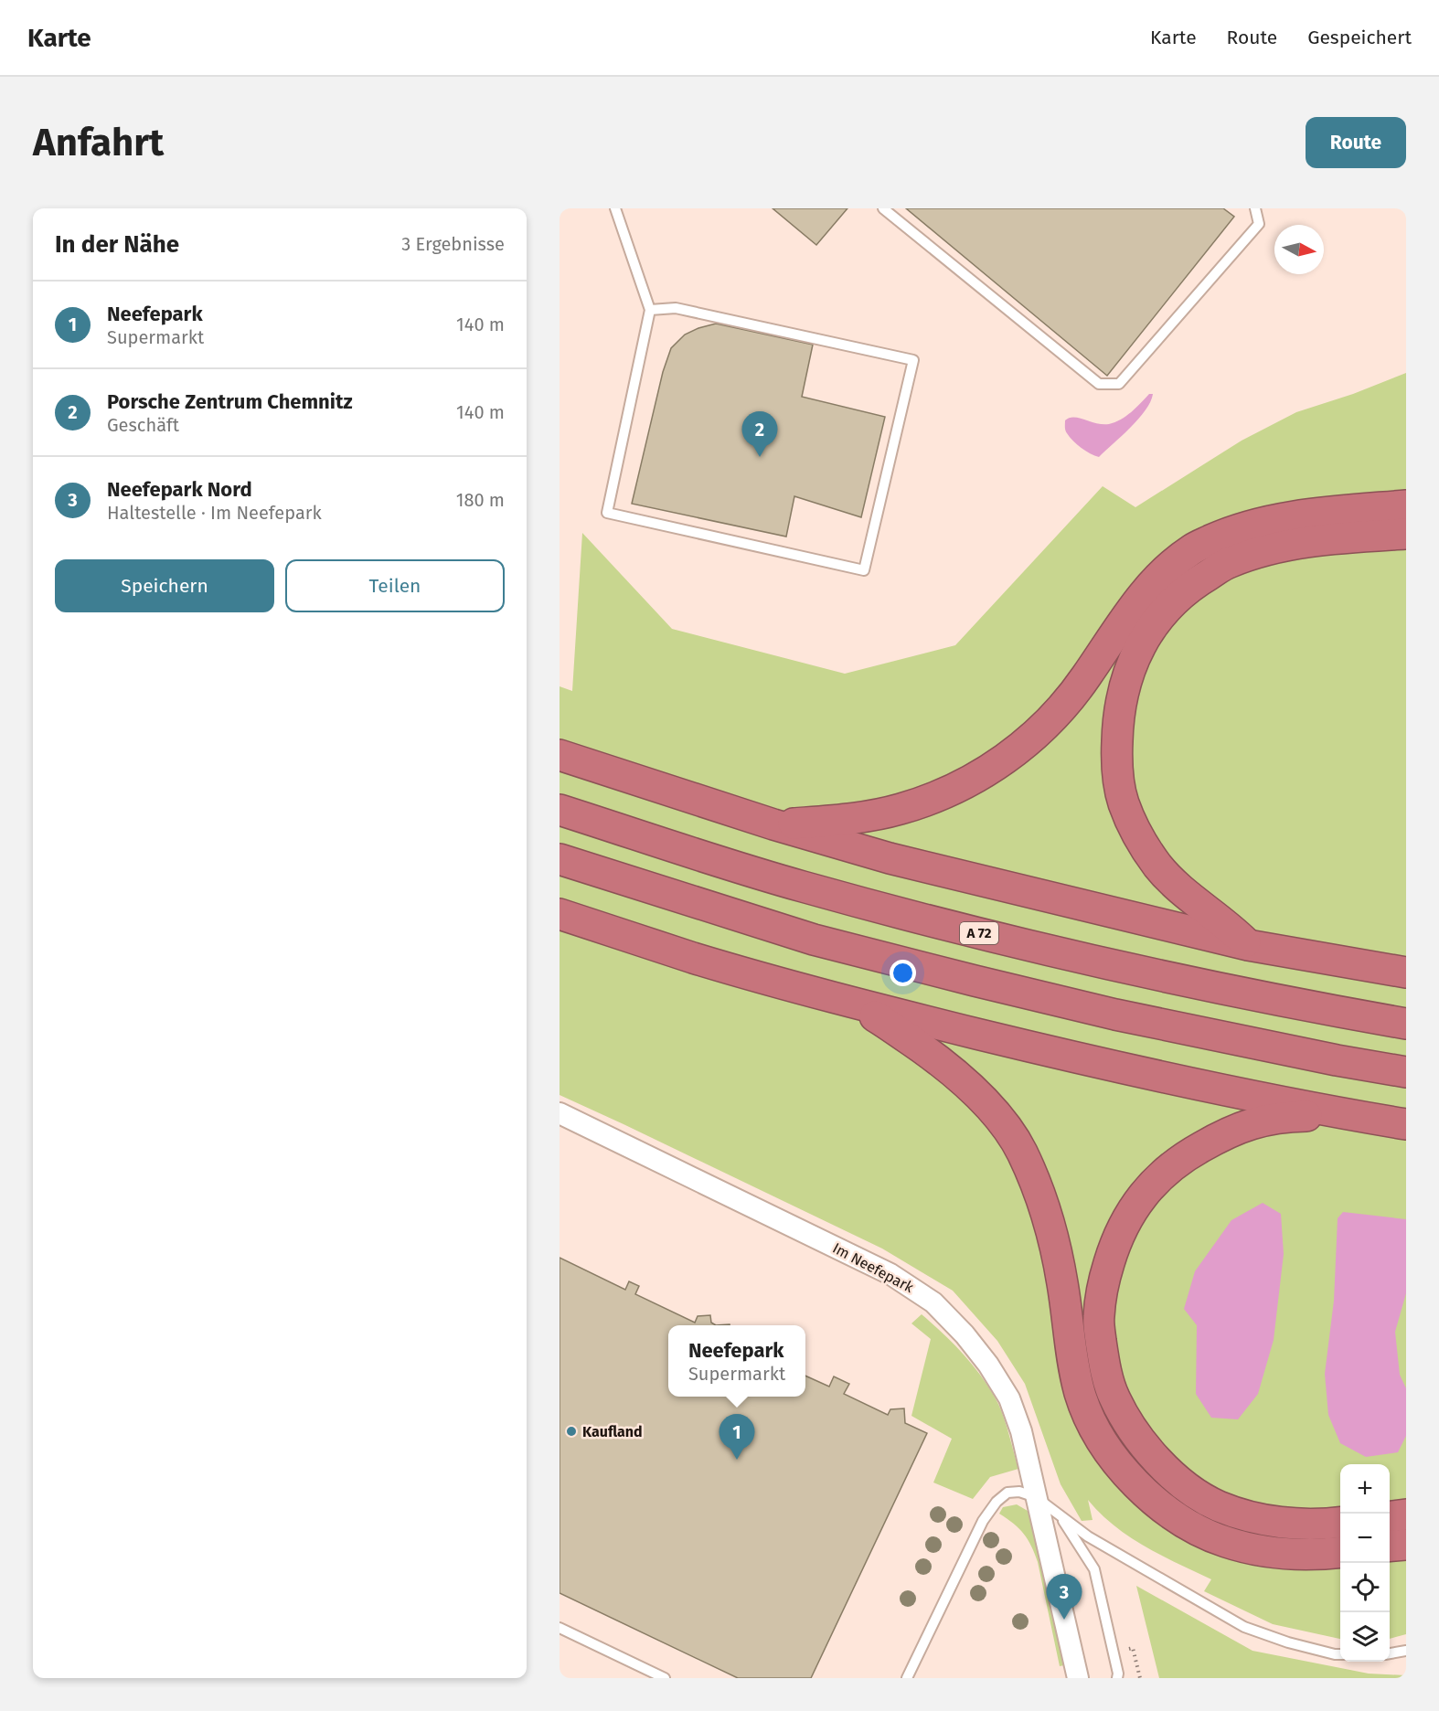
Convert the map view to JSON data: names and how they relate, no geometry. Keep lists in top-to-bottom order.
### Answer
{
  "streets": {
    "highway": ["A 72"],
    "street": ["Im Neefepark"]
  },
  "places": ["Kaufland"],
  "north": "right",
  "page": {
    "header": "Karte",
    "nav": ["Karte", "Route", "Gespeichert"],
    "buttons": [
      "Route",
      ["Speichern", "Teilen"]
    ],
    "title": "Anfahrt",
    "heading": ["In der Nähe", "3 Ergebnisse"],
    "list": [
      {
        "mark": "1",
        "name": "Neefepark",
        "note": "Supermarkt",
        "value": "140 m"
      },
      {
        "mark": "2",
        "name": "Porsche Zentrum Chemnitz",
        "note": "Geschäft",
        "value": "140 m"
      },
      {
        "mark": "3",
        "name": "Neefepark Nord",
        "note": "Haltestelle · Im Neefepark",
        "value": "180 m"
      }
    ],
    "pins": ["2", "1", "3"],
    "popup": ["Neefepark", "Supermarkt"],
    "map_buttons": ["+", "−"]
  }
}
